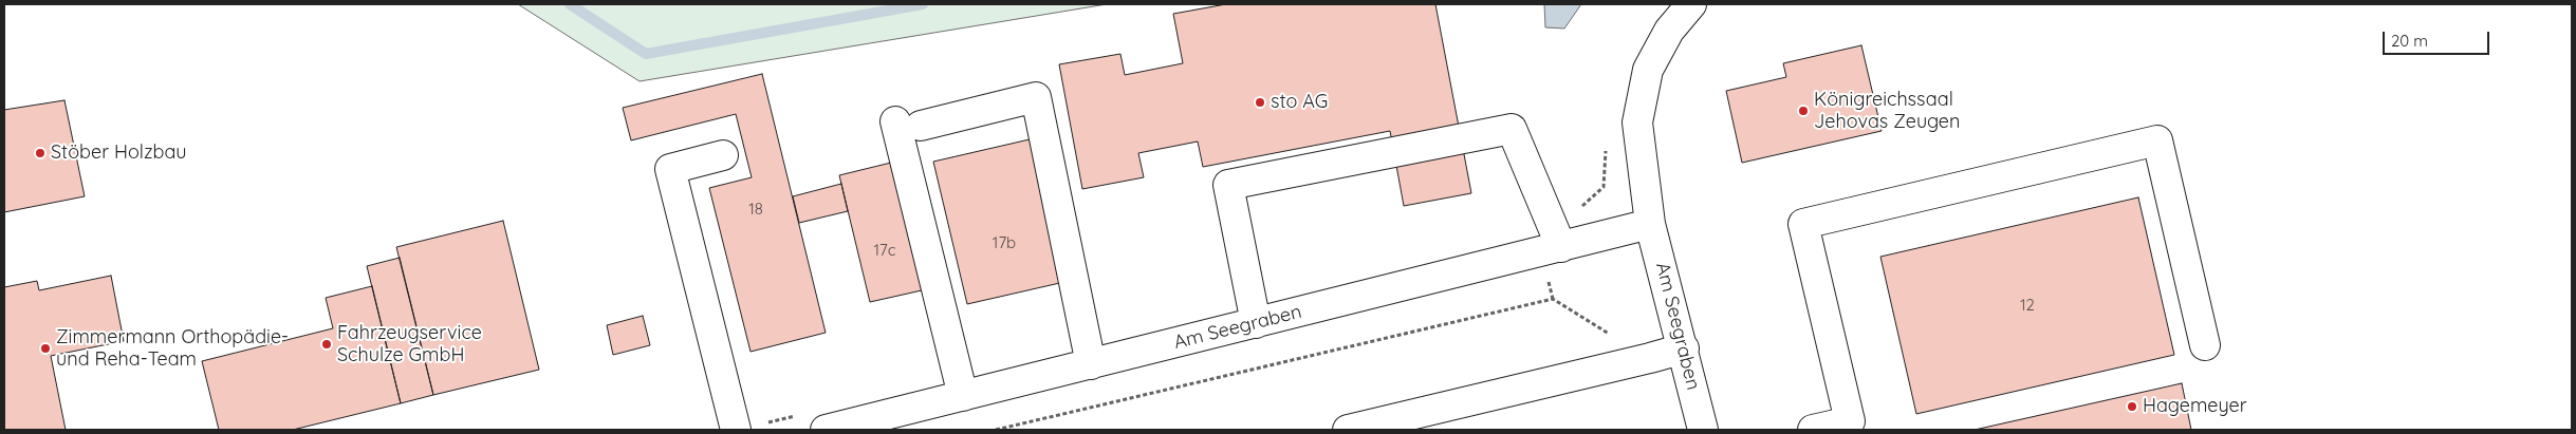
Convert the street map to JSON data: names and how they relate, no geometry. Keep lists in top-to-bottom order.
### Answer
{
  "streets": {
    "street": ["Am Seegraben"]
  },
  "places": [
    "sto AG",
    "Königreichssaal Jehovas Zeugen",
    "Stöber Holzbau",
    "Fahrzeugservice Schulze GmbH",
    "Zimmermann Orthopädie- und Reha-Team",
    "Hagemeyer"
  ],
  "house_numbers": [
    "18",
    "17b",
    "17c",
    "12"
  ],
  "scale_bar": "20 m"
}
